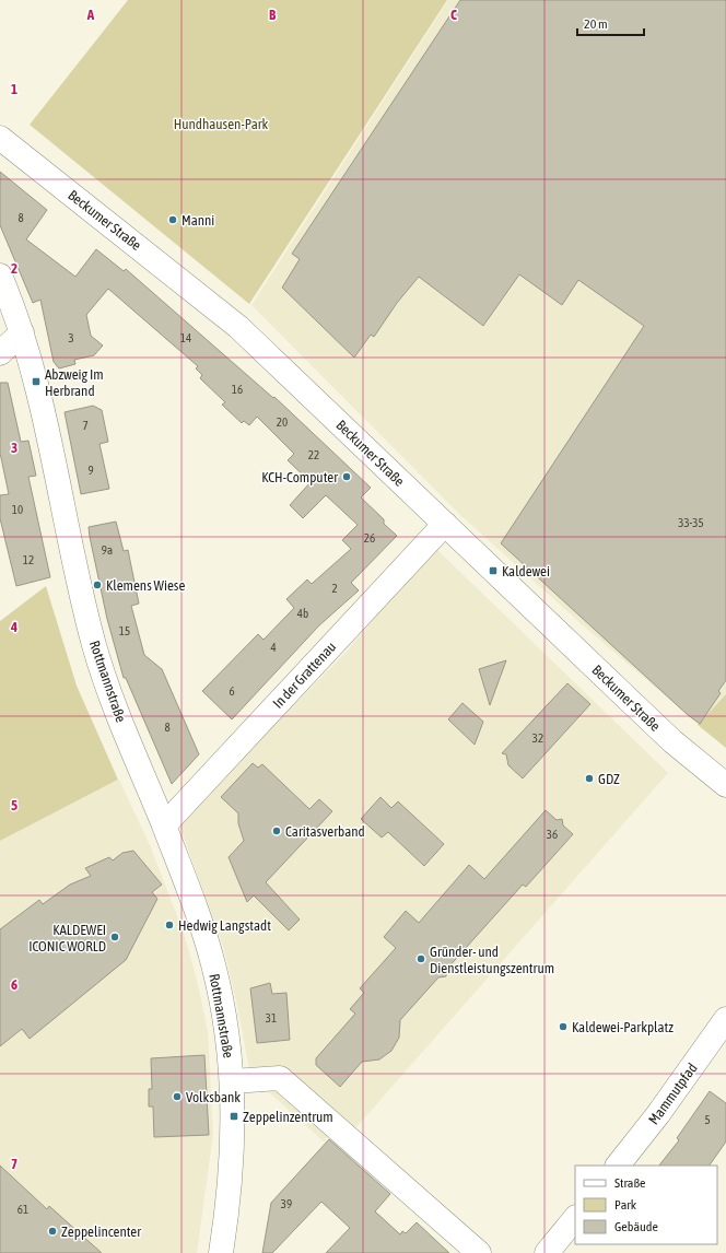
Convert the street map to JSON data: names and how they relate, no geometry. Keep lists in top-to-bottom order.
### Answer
{
  "streets": {
    "street": [
      "Beckumer Straße",
      "In der Grattenau",
      "Rottmannstraße",
      "Mammutpfad"
    ]
  },
  "crossings": [
    ["Beckumer Straße", "In der Grattenau"],
    ["In der Grattenau", "Rottmannstraße"]
  ],
  "parks": ["Hundhausen-Park"],
  "places": {
    "other": [
      "Manni",
      "KCH-Computer",
      "Klemens Wiese",
      "GDZ",
      "Caritasverband",
      "Hedwig Langstadt",
      "KALDEWEI ICONIC WORLD",
      "Gründer- und Dienstleistungszentrum",
      "Kaldewei-Parkplatz",
      "Volksbank",
      "Zeppelincenter"
    ],
    "transit": ["Abzweig Im Herbrand", "Kaldewei", "Zeppelinzentrum"]
  },
  "house_numbers": [
    "8",
    "3",
    "14",
    "16",
    "20",
    "7",
    "22",
    "9",
    "10",
    "33-35",
    "26",
    "9a",
    "12",
    "2",
    "4b",
    "15",
    "4",
    "6",
    "8",
    "32",
    "36",
    "31",
    "5",
    "39",
    "61"
  ],
  "legend": ["Straße", "Park", "Gebäude"],
  "scale_bar": "20 m",
  "grid": {
    "columns": ["A", "B", "C"],
    "rows": [
      "1",
      "2",
      "3",
      "4",
      "5",
      "6",
      "7"
    ]
  }
}
